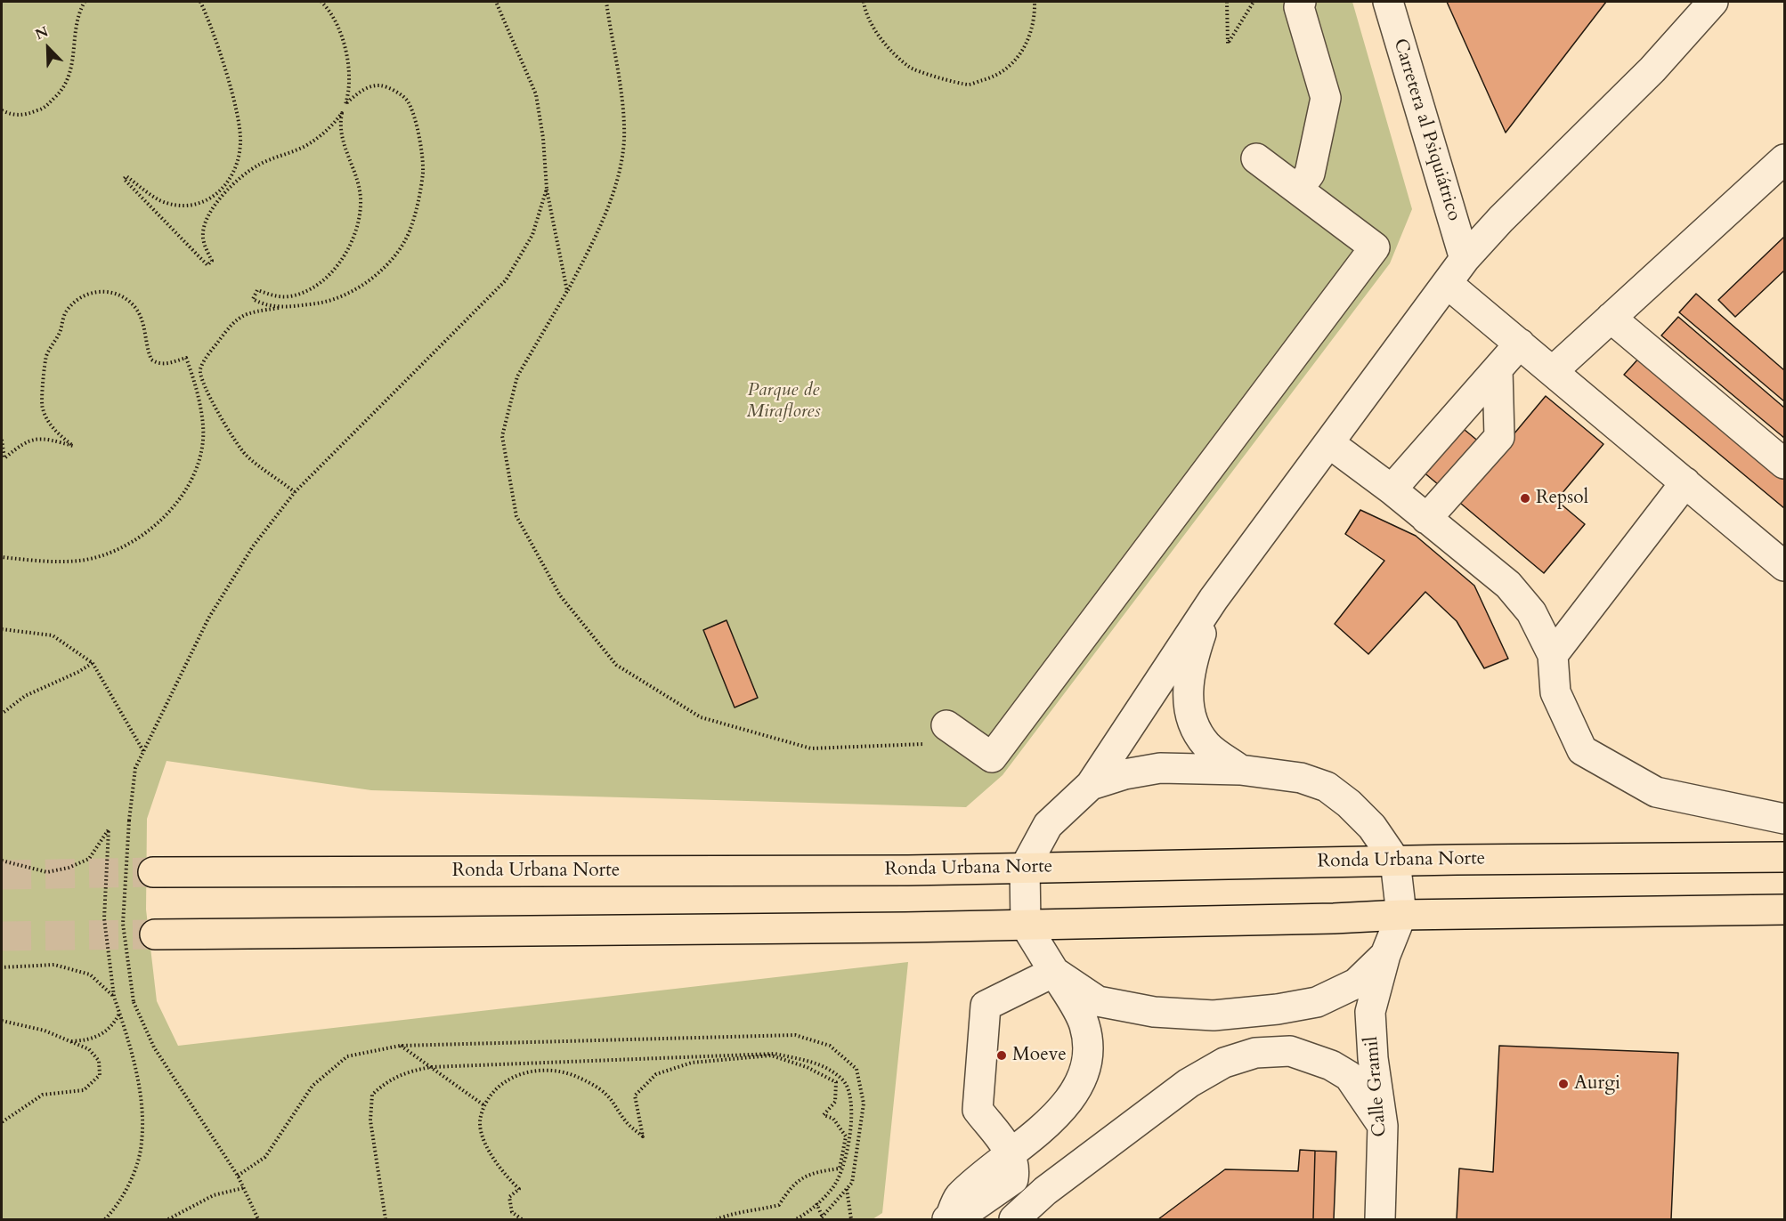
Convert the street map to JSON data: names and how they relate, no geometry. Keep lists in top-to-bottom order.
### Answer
{
  "streets": {
    "main road": ["Ronda Urbana Norte"],
    "street": ["Carretera al Psiquiátrico", "Calle Gramil"]
  },
  "parks": ["Parque de Miraflores"],
  "places": ["Repsol", "Moeve", "Aurgi"],
  "north": "top left"
}
